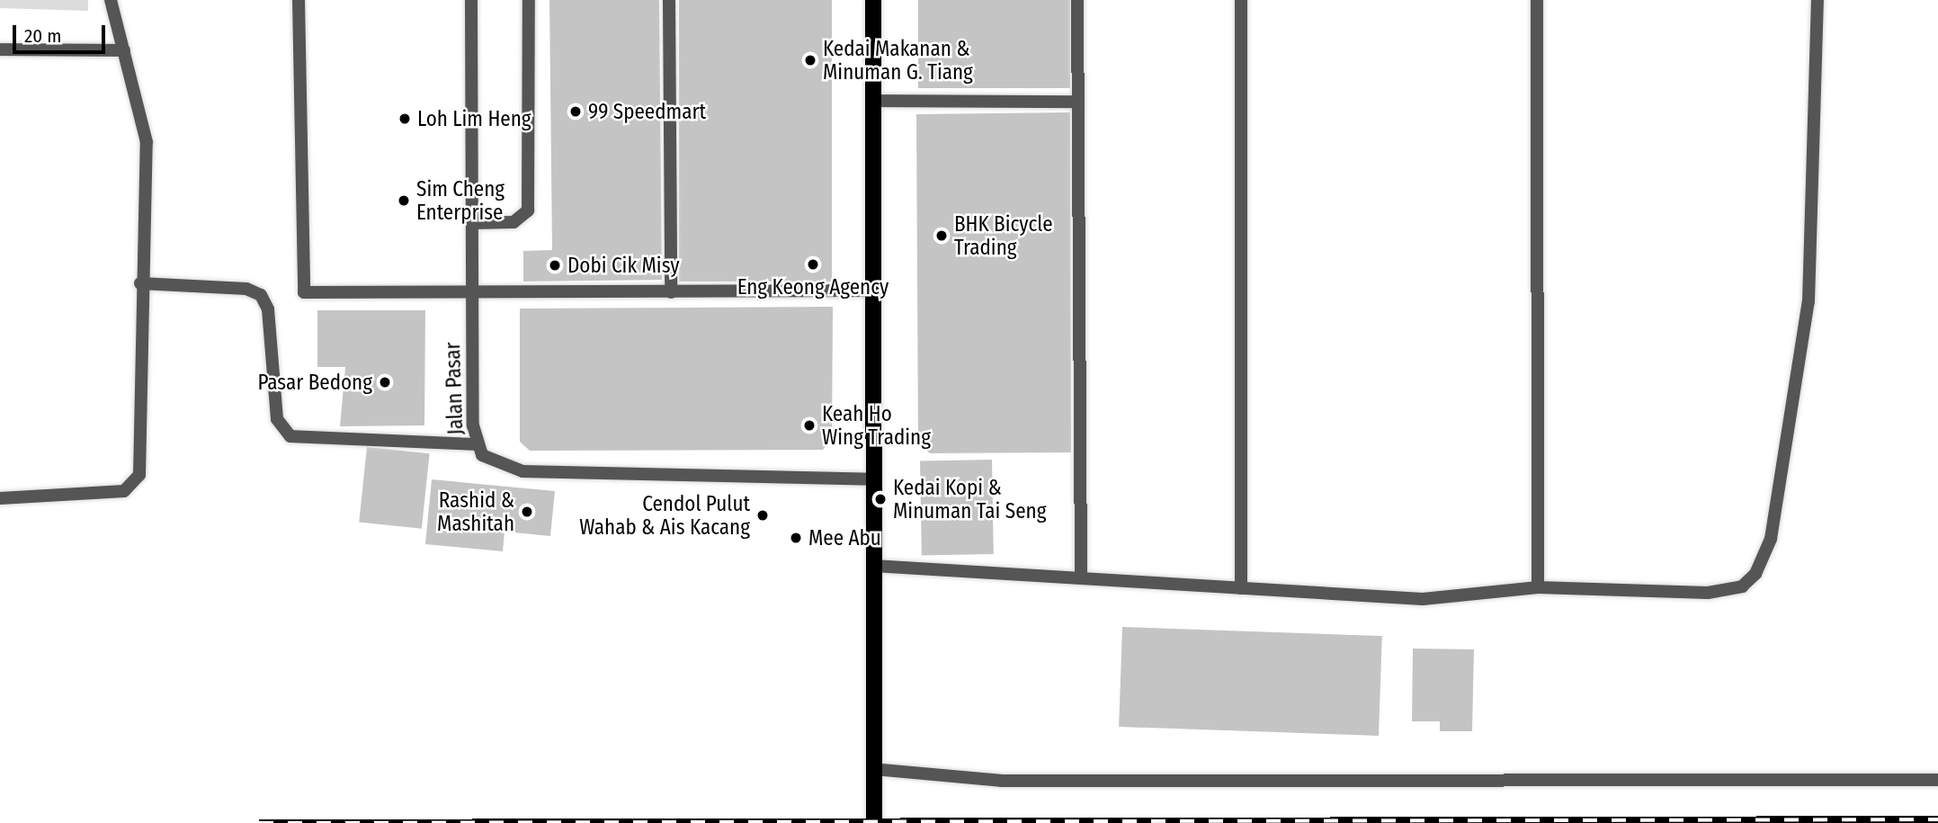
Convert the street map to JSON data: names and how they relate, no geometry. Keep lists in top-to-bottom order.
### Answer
{
  "streets": {
    "street": ["Jalan Pasar"]
  },
  "places": [
    "Kedai Makanan & Minuman G. Tiang",
    "99 Speedmart",
    "Loh Lim Heng",
    "Sim Cheng Enterprise",
    "BHK Bicycle Trading",
    "Eng Keong Agency",
    "Dobi Cik Misy",
    "Pasar Bedong",
    "Keah Ho Wing Trading",
    "Kedai Kopi & Minuman Tai Seng",
    "Rashid & Mashitah",
    "Cendol Pulut Wahab & Ais Kacang",
    "Mee Abu"
  ],
  "scale_bar": "20 m"
}
